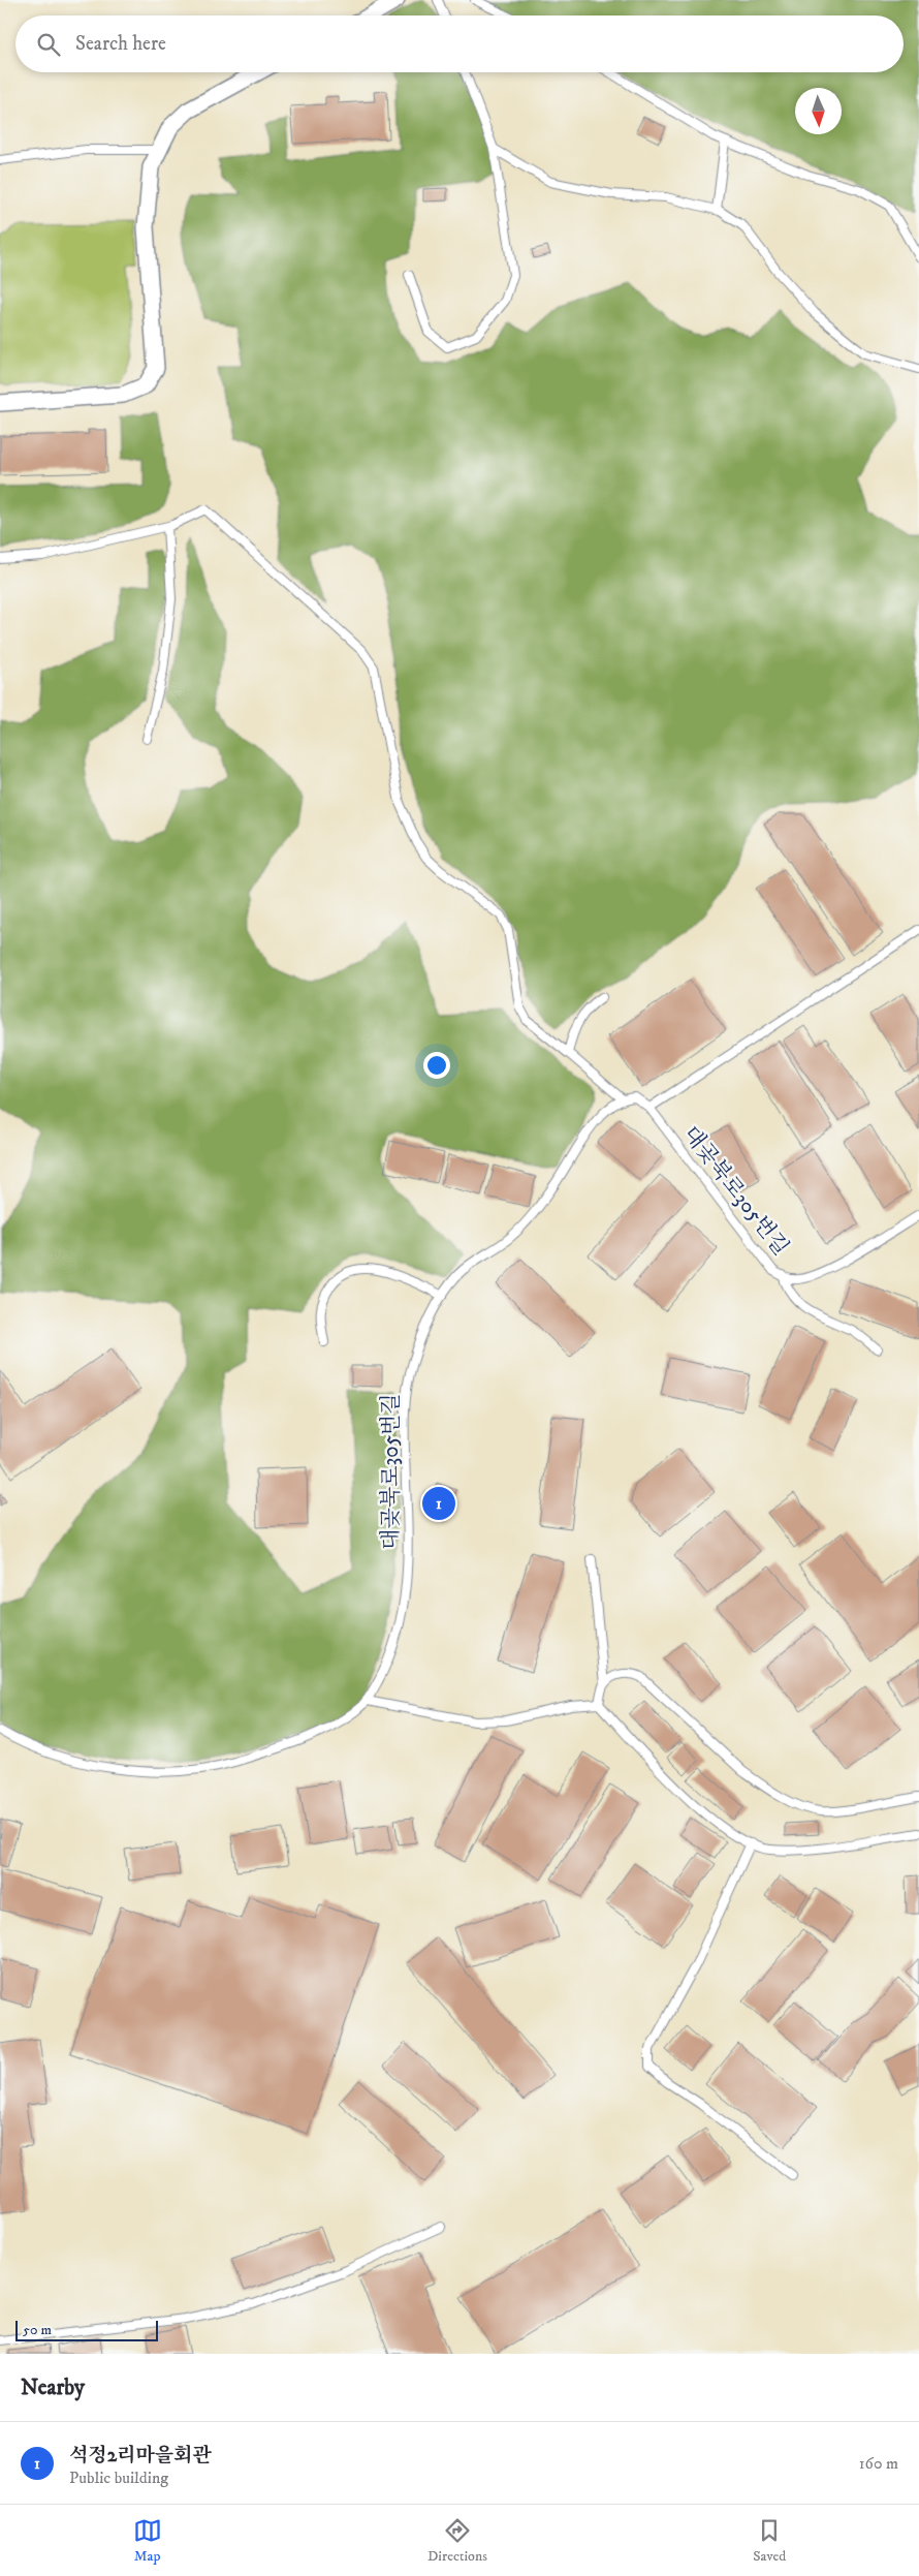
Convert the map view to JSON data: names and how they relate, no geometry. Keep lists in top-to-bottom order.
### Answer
{
  "streets": {
    "lane": ["대곶북로305번길"]
  },
  "scale_bar": "50 m",
  "north": "bottom",
  "page": {
    "search": "Search here",
    "pins": "1",
    "scale": "50 m",
    "heading": "Nearby",
    "list": [
      {
        "mark": "1",
        "name": "석정2리마을회관",
        "note": "Public building",
        "value": "160 m"
      }
    ],
    "nav": ["Map", "Directions", "Saved"]
  }
}
